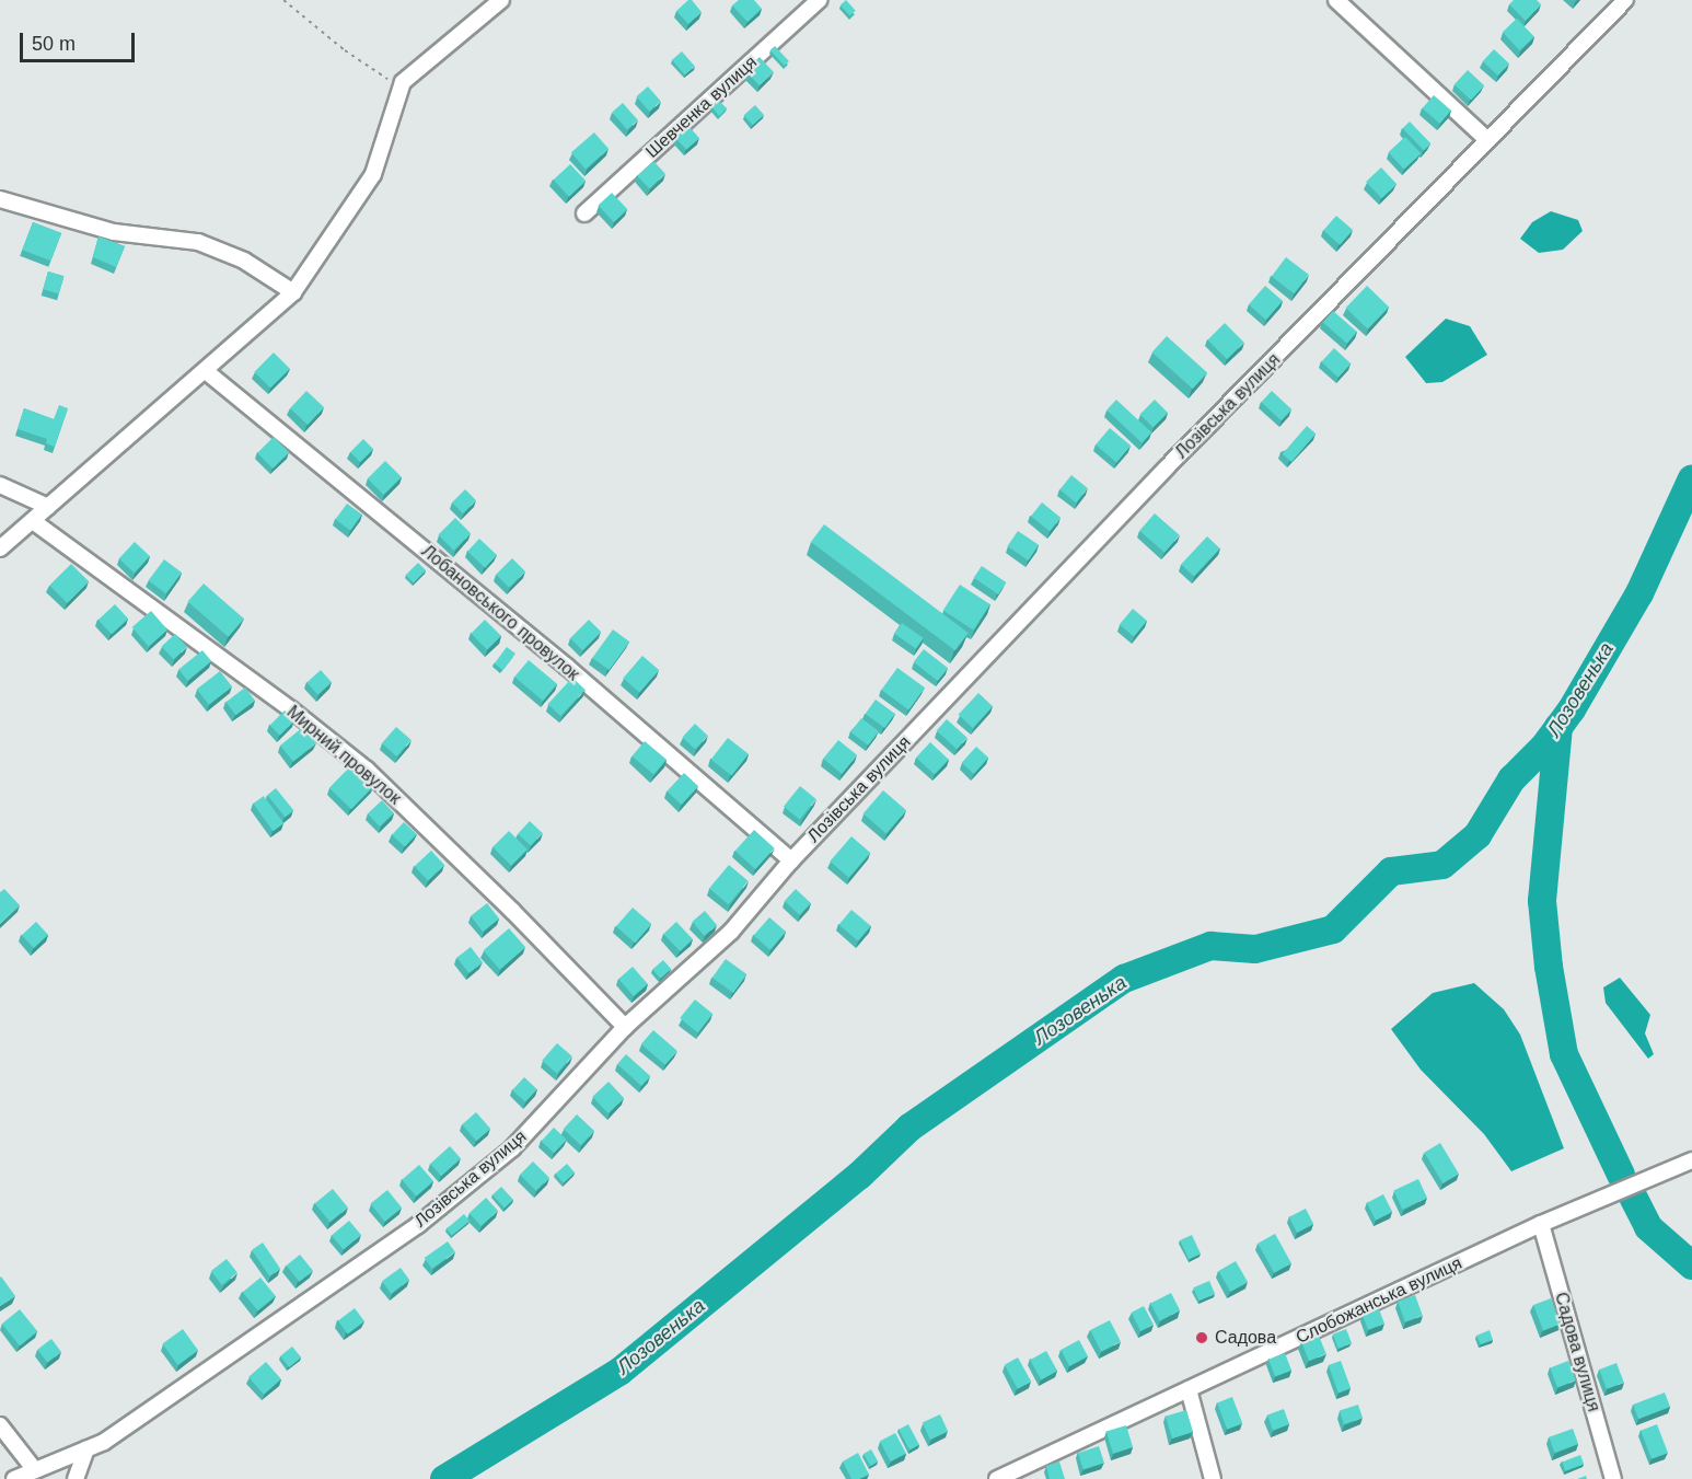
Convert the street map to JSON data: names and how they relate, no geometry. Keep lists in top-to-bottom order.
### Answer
{
  "streets": {
    "street": [
      "Шевченка вулиця",
      "Лозівська вулиця",
      "Лобановського провулок",
      "Мирний провулок",
      "Слобожанська вулиця",
      "Садова вулиця"
    ]
  },
  "crossings": [
    ["Лозівська вулиця", "Лобановського провулок"],
    ["Лозівська вулиця", "Мирний провулок"],
    ["Слобожанська вулиця", "Садова вулиця"]
  ],
  "water": ["Лозовенька"],
  "places": ["Садова"],
  "scale_bar": "50 m"
}
